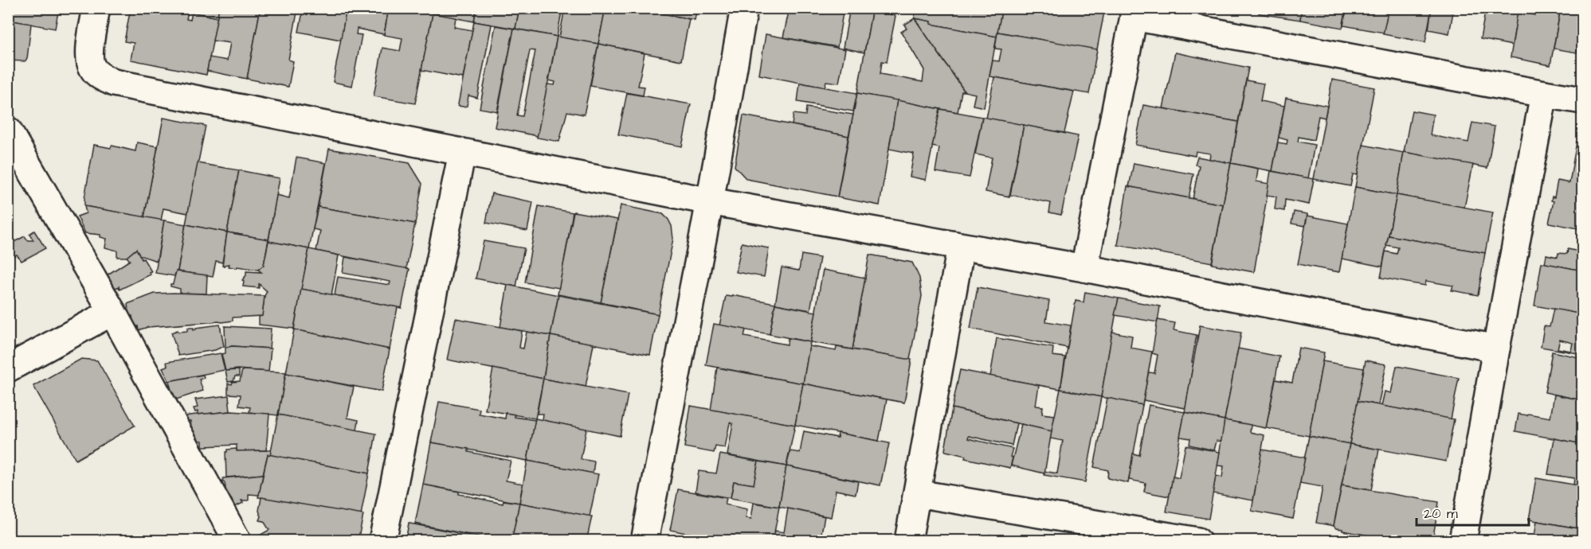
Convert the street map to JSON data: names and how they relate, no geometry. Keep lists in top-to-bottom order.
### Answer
{
  "scale_bar": "20 m"
}
